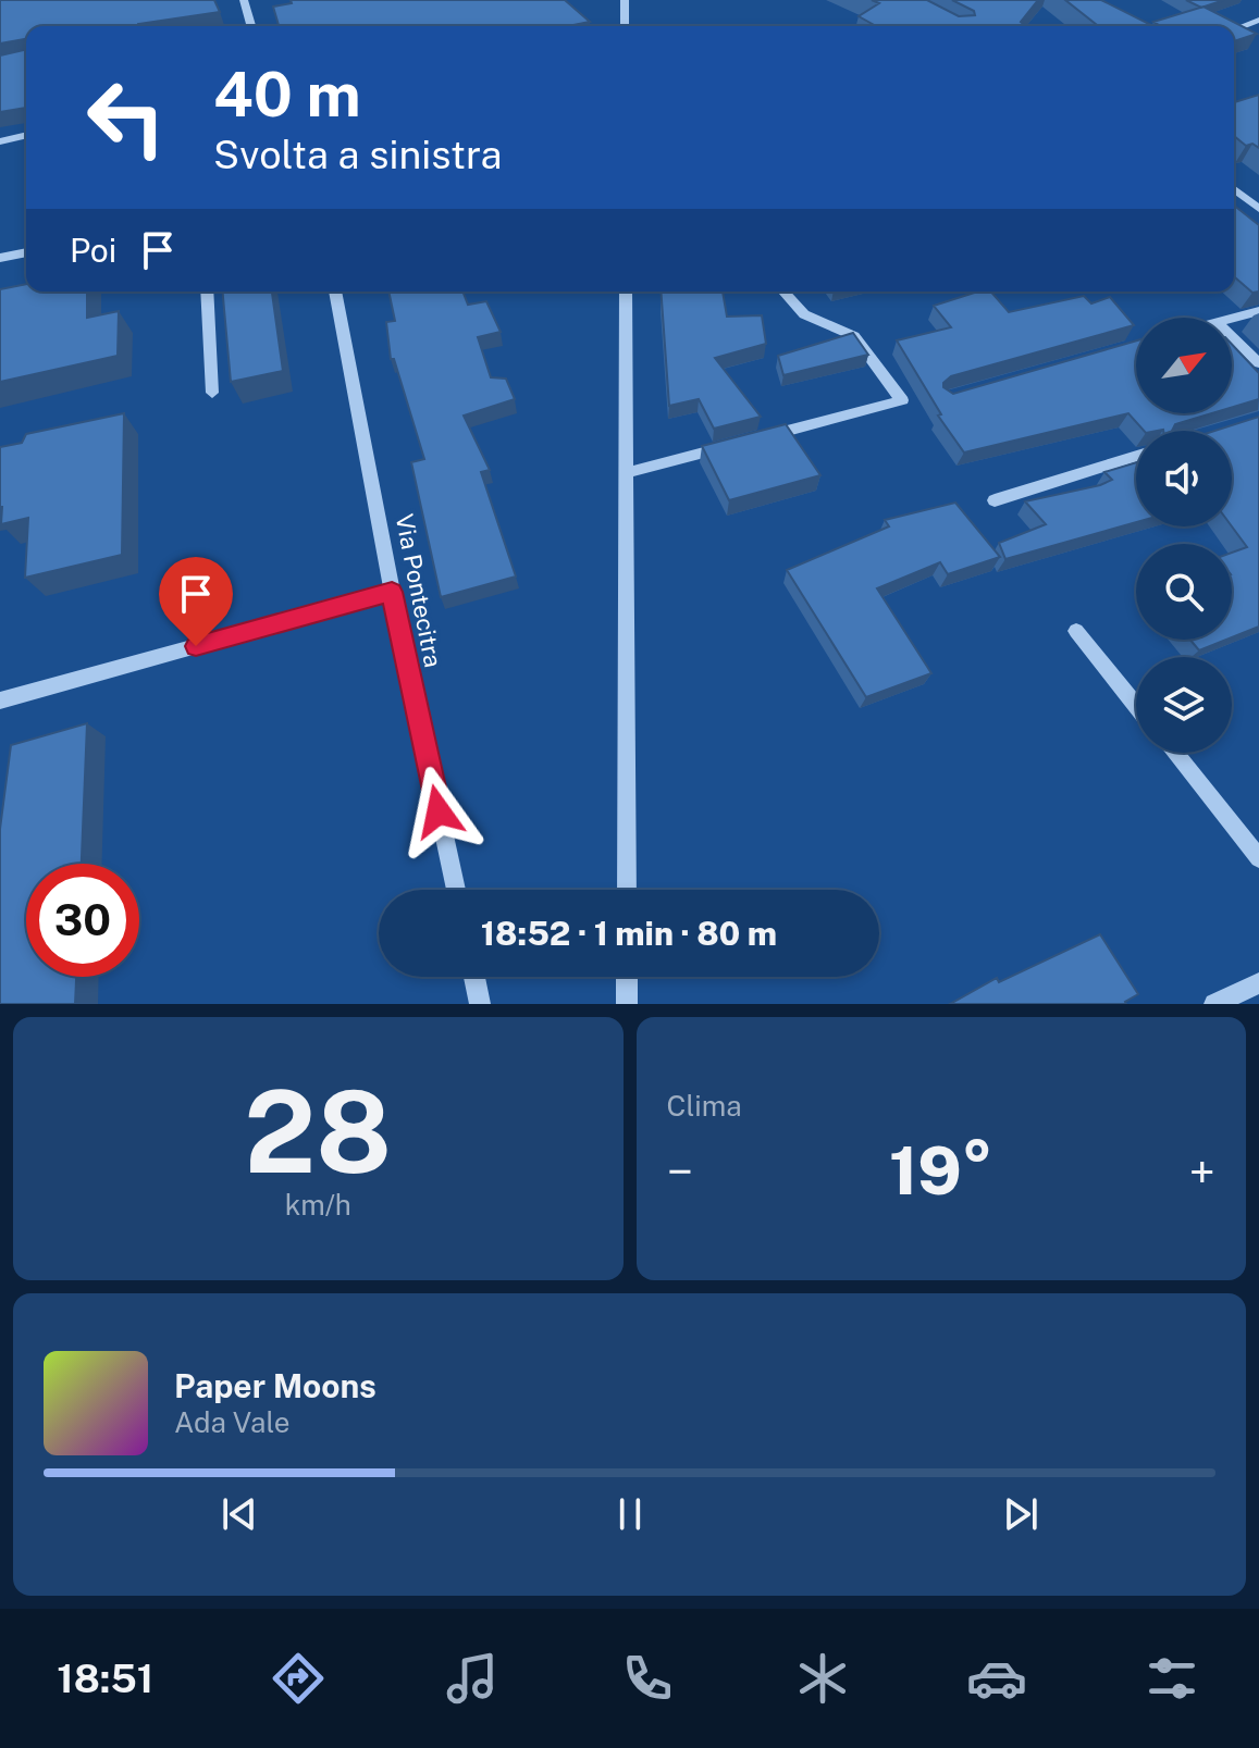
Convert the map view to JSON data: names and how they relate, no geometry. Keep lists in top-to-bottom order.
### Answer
{
  "streets": {
    "street": ["Via Pontecitra"]
  },
  "north": "top right",
  "page": {
    "turn": ["40 m", "Svolta a sinistra"],
    "then": "Poi",
    "limit": "30",
    "trip": "18:52 · 1 min · 80 m",
    "tile": [
      ["28", "km/h"],
      "Clima"
    ],
    "heat": ["−", "19°", "+"],
    "song": ["Paper Moons", "Ada Vale"],
    "tabs": "18:51"
  }
}
